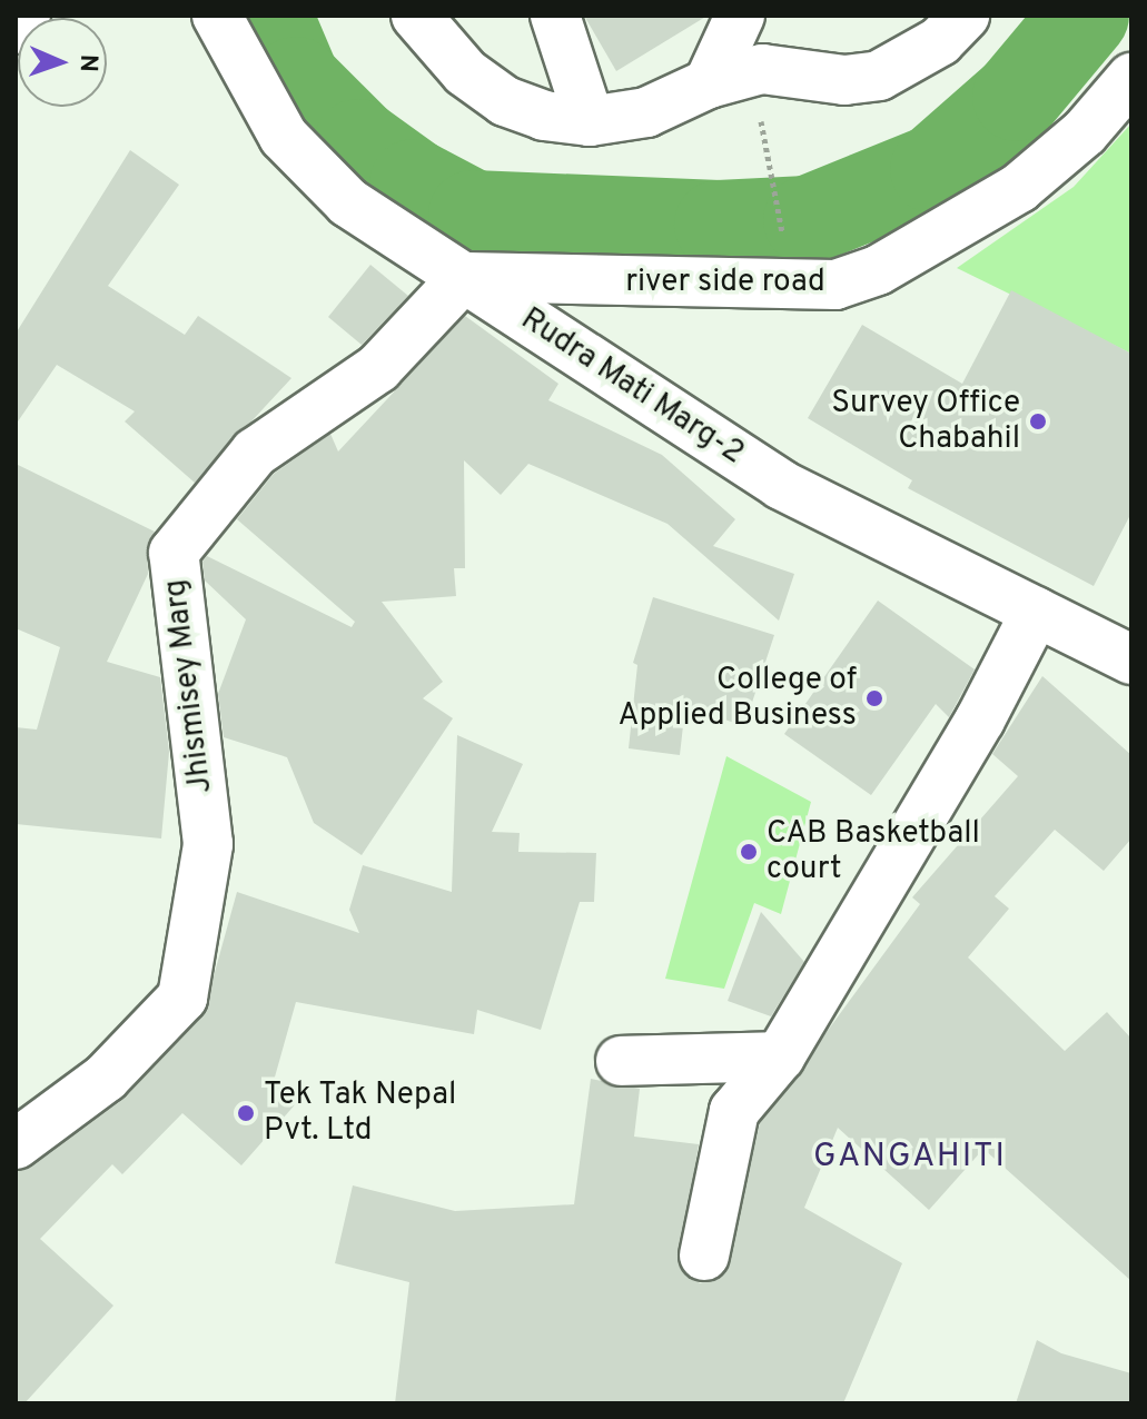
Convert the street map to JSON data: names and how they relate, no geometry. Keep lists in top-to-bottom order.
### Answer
{
  "streets": {
    "street": ["river side road", "Rudra Mati Marg-2", "Jhismisey Marg"]
  },
  "crossings": [
    ["river side road", "Rudra Mati Marg-2"],
    ["river side road", "Jhismisey Marg"],
    ["Rudra Mati Marg-2", "Jhismisey Marg"]
  ],
  "districts": ["GANGAHITI"],
  "places": [
    "Survey Office Chabahil",
    "College of Applied Business",
    "CAB Basketball court",
    "Tek Tak Nepal Pvt. Ltd"
  ],
  "north": "right"
}
